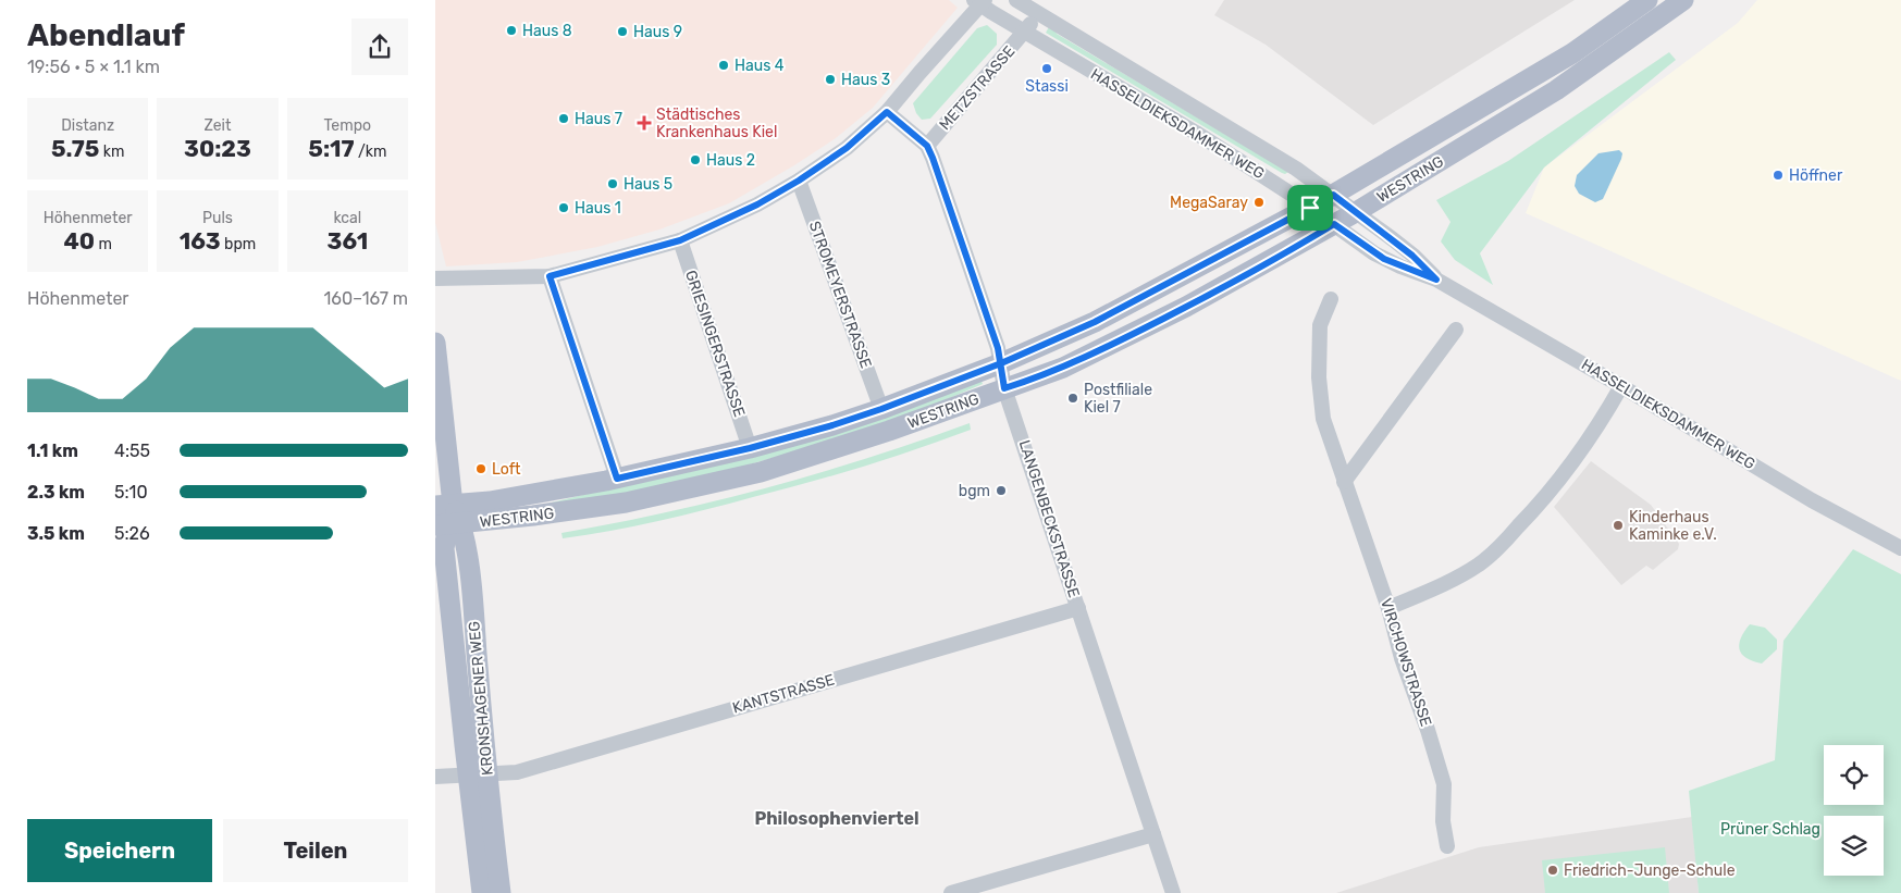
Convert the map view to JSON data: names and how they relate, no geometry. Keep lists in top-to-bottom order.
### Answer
{
  "streets": {
    "main road": ["WESTRING", "KRONSHAGENER WEG"],
    "street": [
      "METZSTRASSE",
      "HASSELDIEKSDAMMER WEG",
      "STROMEYERSTRASSE",
      "GRIESINGERSTRASSE",
      "LANGENBECKSTRASSE",
      "VIRCHOWSTRASSE",
      "KANTSTRASSE"
    ]
  },
  "crossings": [
    ["METZSTRASSE", "HASSELDIEKSDAMMER WEG"],
    ["METZSTRASSE", "LANGENBECKSTRASSE"],
    ["HASSELDIEKSDAMMER WEG", "WESTRING"],
    ["WESTRING", "STROMEYERSTRASSE"],
    ["WESTRING", "GRIESINGERSTRASSE"],
    ["WESTRING", "LANGENBECKSTRASSE"],
    ["WESTRING", "KRONSHAGENER WEG"],
    ["LANGENBECKSTRASSE", "KANTSTRASSE"],
    ["KANTSTRASSE", "KRONSHAGENER WEG"]
  ],
  "districts": ["Philosophenviertel"],
  "parks": ["Prüner Schlag"],
  "places": {
    "other": [
      "Haus 8",
      "Haus 9",
      "Haus 4",
      "Stassi",
      "Haus 3",
      "Haus 7",
      "Haus 2",
      "Höffner",
      "Haus 5",
      "MegaSaray",
      "Haus 1",
      "Postfiliale Kiel 7",
      "Loft",
      "bgm",
      "Kinderhaus Kaminke e.V.",
      "Friedrich-Junge-Schule"
    ],
    "health": ["Städtisches Krankenhaus Kiel"]
  },
  "page": {
    "heading": ["Abendlauf", "19:56 · 5 × 1.1 km"],
    "stats": [
      ["Distanz", "5.75 km"],
      ["Zeit", "30:23"],
      ["Tempo", "5:17 /km"],
      ["Höhenmeter", "40 m"],
      ["Puls", "163 bpm"],
      ["kcal", "361"]
    ],
    "chart": ["Höhenmeter", "160–167 m"],
    "list": [
      {
        "name": "1.1 km",
        "note": "4:55"
      },
      {
        "name": "2.3 km",
        "note": "5:10"
      },
      {
        "name": "3.5 km",
        "note": "5:26"
      }
    ],
    "buttons": ["Speichern", "Teilen"]
  }
}
